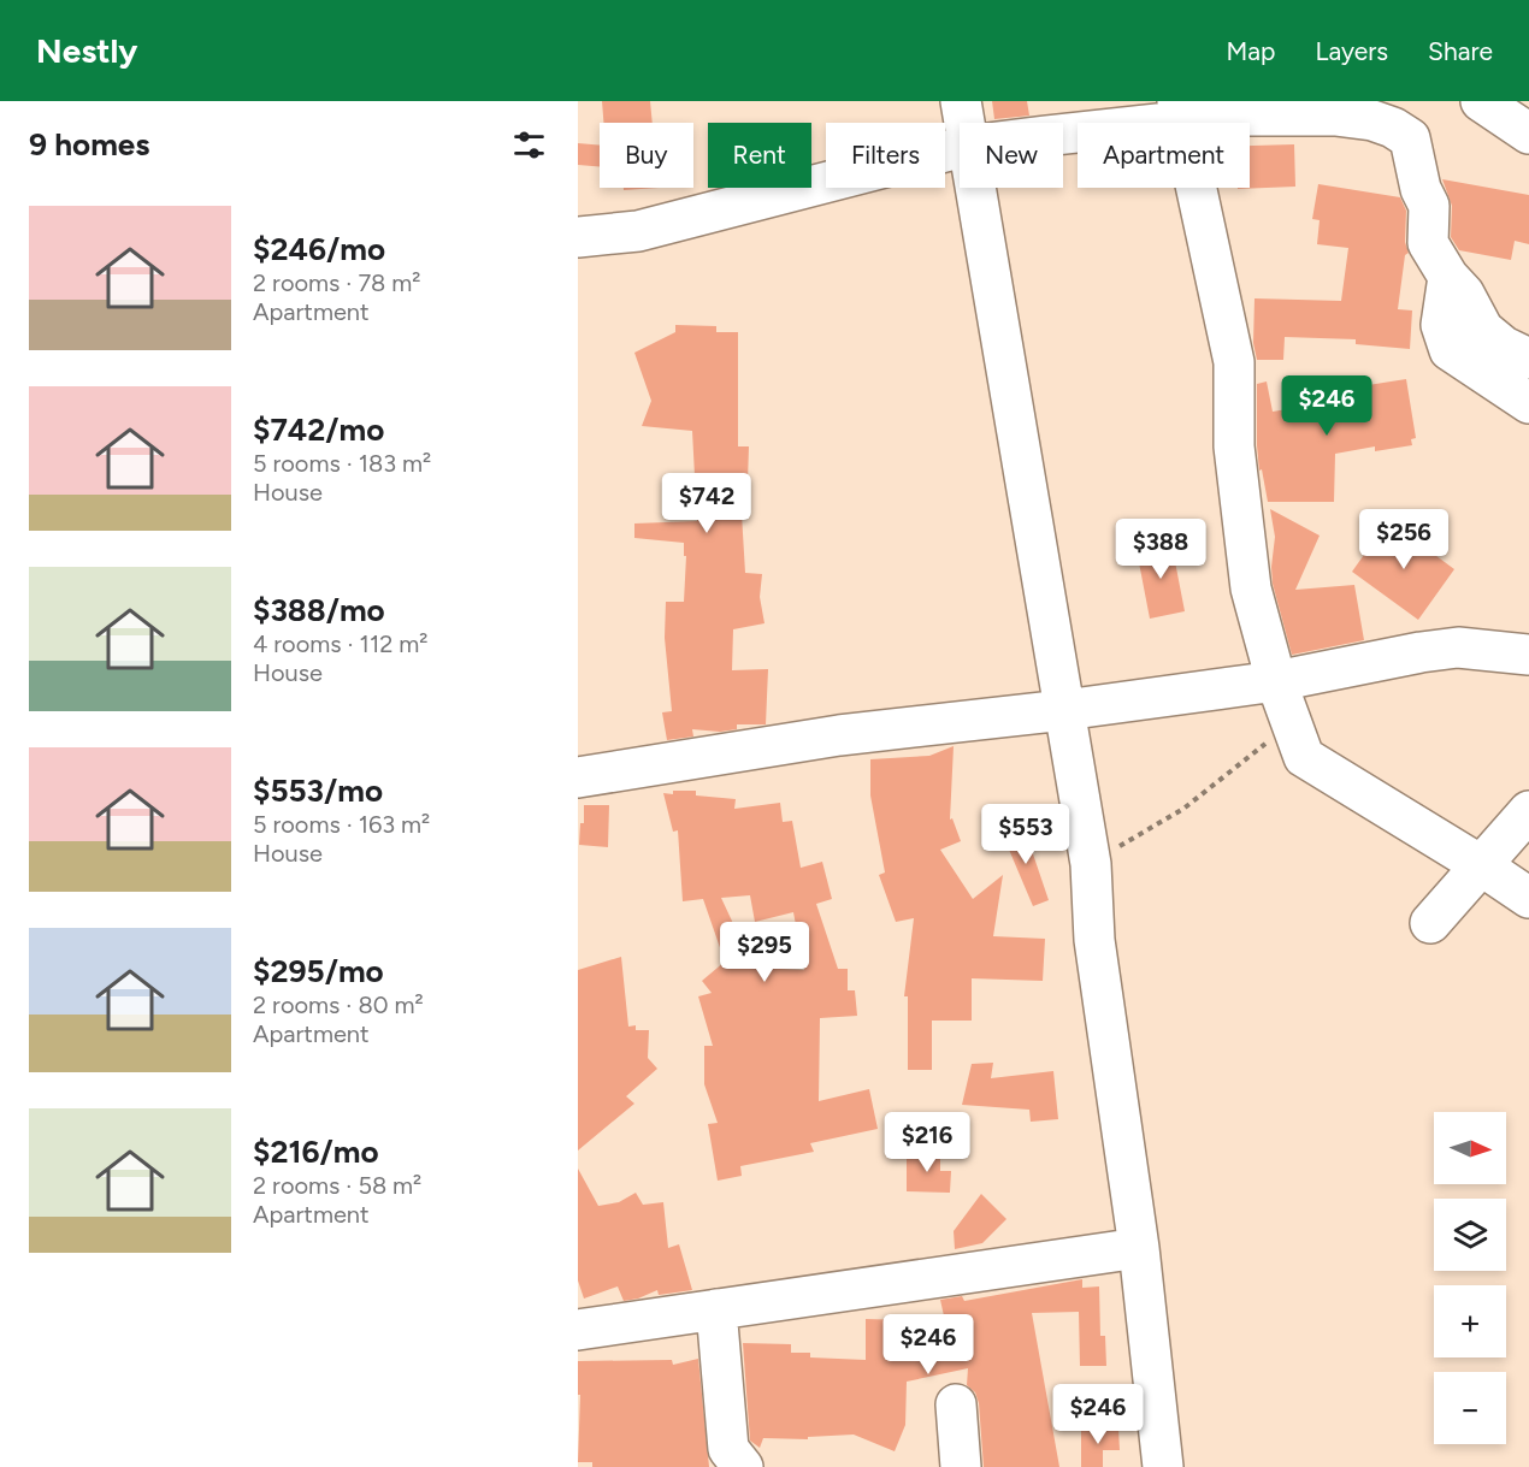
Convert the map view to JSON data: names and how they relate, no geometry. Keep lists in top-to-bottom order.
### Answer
{
  "north": "right",
  "page": {
    "header": "Nestly",
    "nav": ["Map", "Layers", "Share"],
    "heading": "9 homes",
    "chip": [
      "Buy",
      "Rent",
      "Filters",
      "New",
      "Apartment"
    ],
    "list": [
      {
        "name": "$246/mo",
        "note": "2 rooms · 78 m² · Apartment"
      },
      {
        "name": "$742/mo",
        "note": "5 rooms · 183 m² · House"
      },
      {
        "name": "$388/mo",
        "note": "4 rooms · 112 m² · House"
      },
      {
        "name": "$553/mo",
        "note": "5 rooms · 163 m² · House"
      },
      {
        "name": "$295/mo",
        "note": "2 rooms · 80 m² · Apartment"
      },
      {
        "name": "$216/mo",
        "note": "2 rooms · 58 m² · Apartment"
      }
    ],
    "price": [
      "$246",
      "$742",
      "$256",
      "$388",
      "$553",
      "$295",
      "$216",
      "$246",
      "$246"
    ],
    "map_buttons": ["+", "−"]
  }
}
